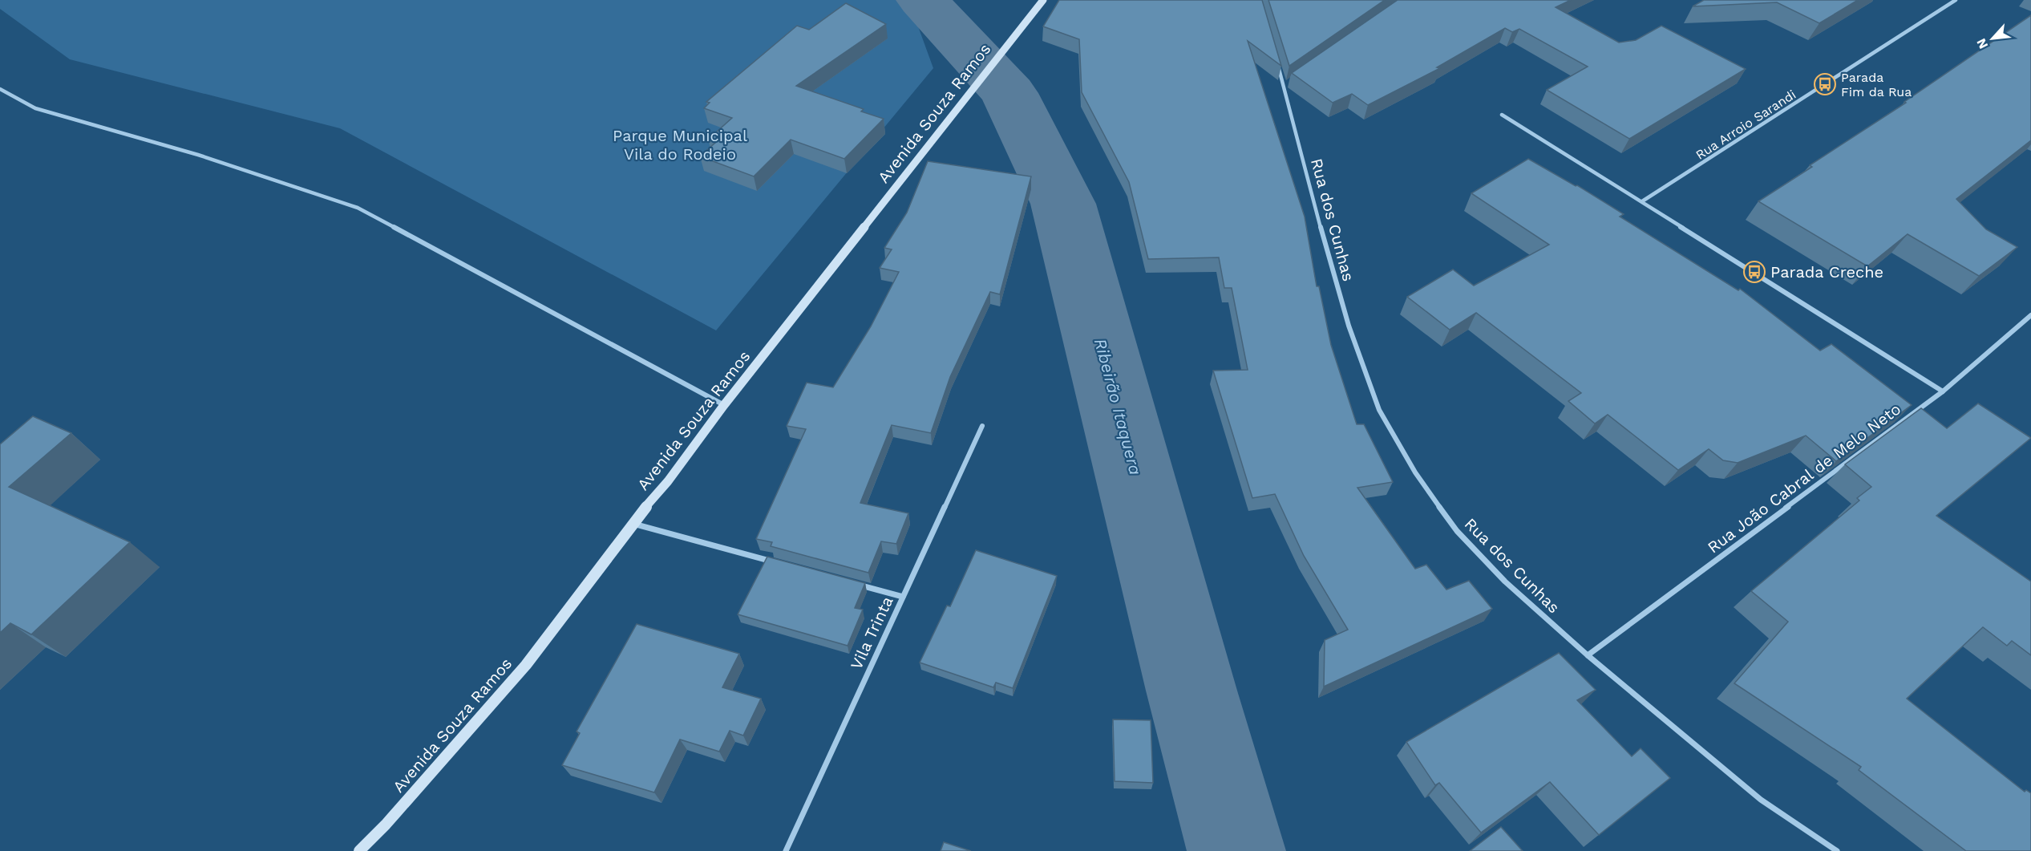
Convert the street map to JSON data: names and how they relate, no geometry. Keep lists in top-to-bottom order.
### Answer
{
  "streets": {
    "street": [
      "Avenida Souza Ramos",
      "Rua Arroio Sarandi",
      "Rua dos Cunhas",
      "Rua João Cabral de Melo Neto",
      "Vila Trinta"
    ]
  },
  "crossings": [
    ["Rua dos Cunhas", "Rua João Cabral de Melo Neto"]
  ],
  "water": ["Ribeirão Itaquera"],
  "parks": ["Parque Municipal Vila do Rodeio"],
  "places": {
    "bus stop": ["Parada Fim da Rua", "Parada Creche"]
  },
  "north": "bottom left"
}
